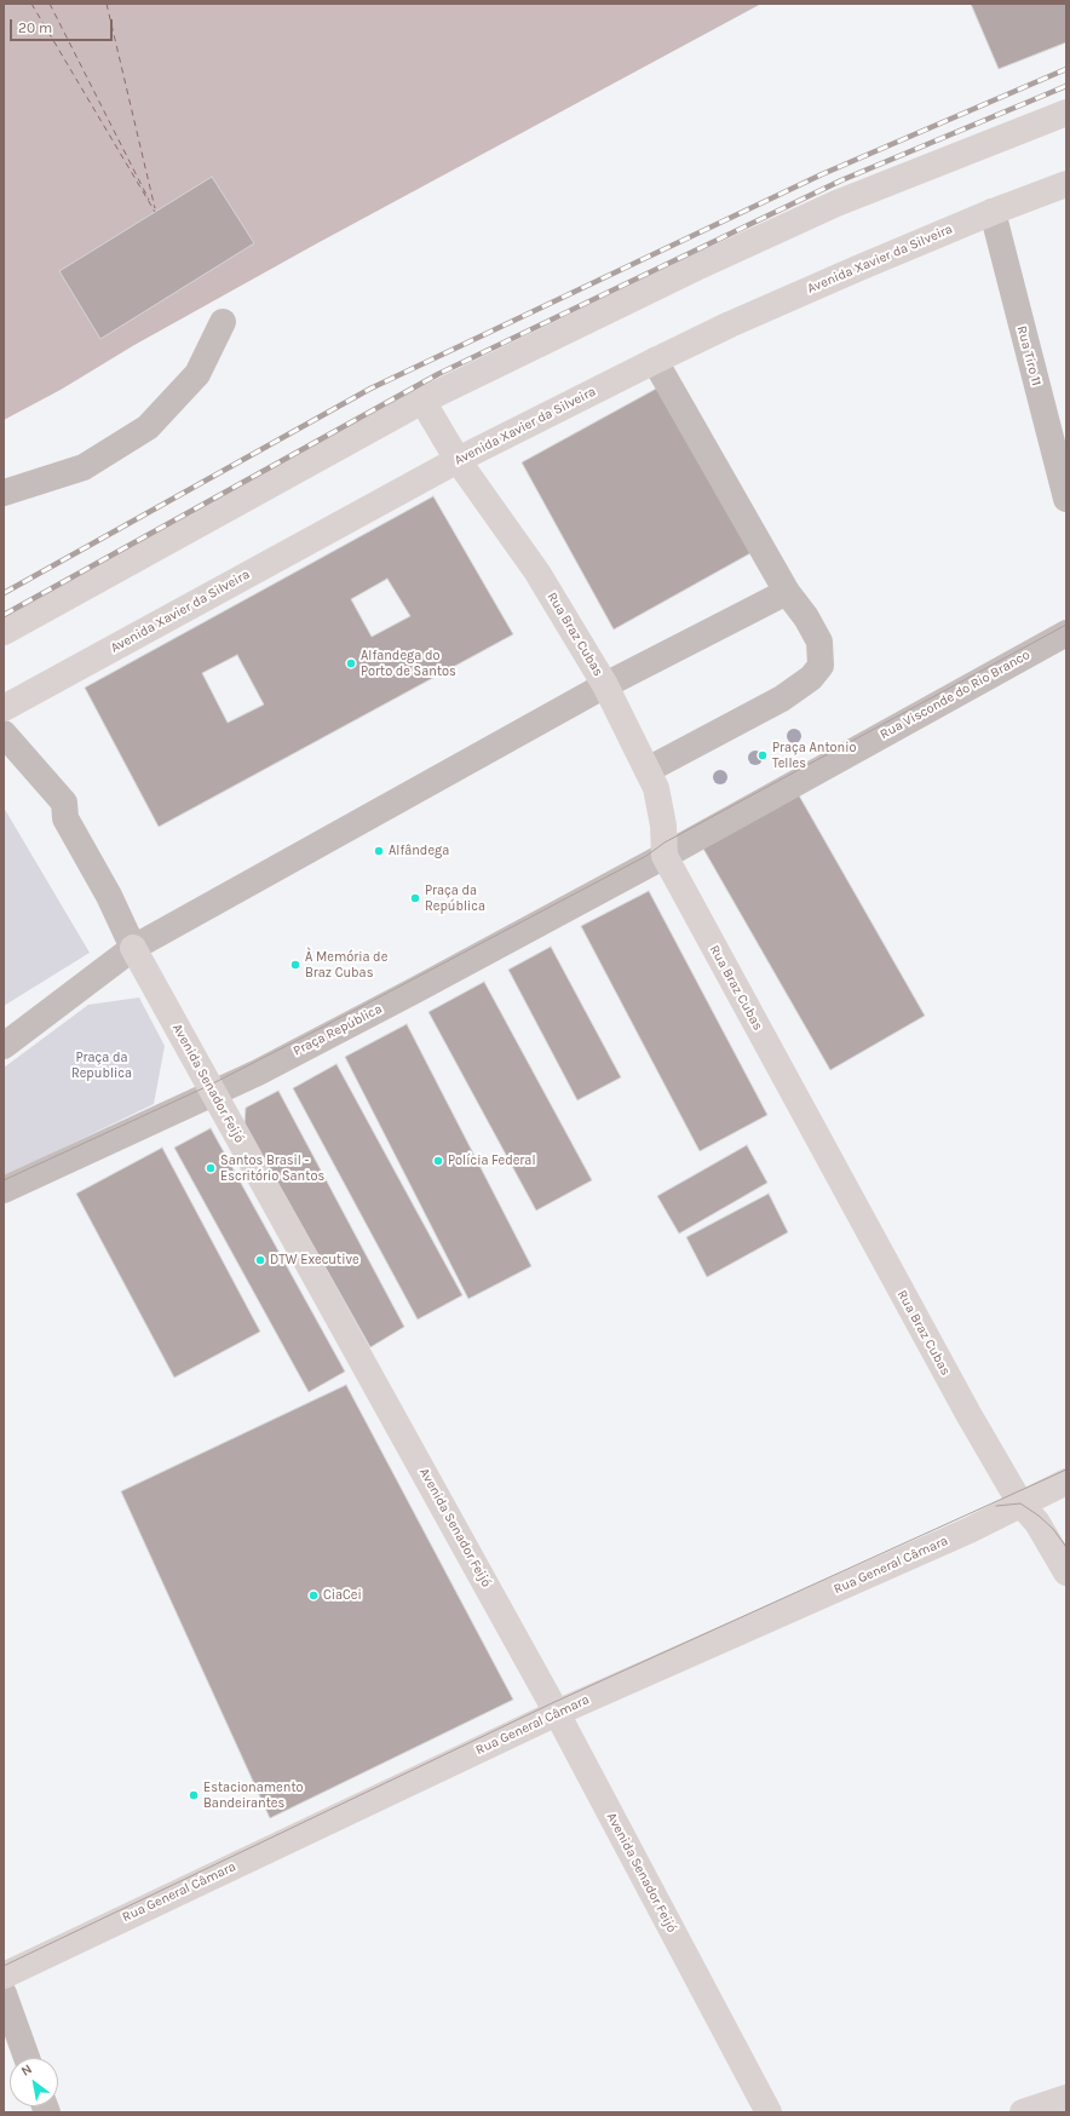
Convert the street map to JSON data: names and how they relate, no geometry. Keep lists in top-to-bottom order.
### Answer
{
  "streets": {
    "street": [
      "Avenida Xavier da Silveira",
      "Rua Tiro 11",
      "Rua Braz Cubas",
      "Rua Visconde do Rio Branco",
      "Praça República",
      "Avenida Senador Feijó",
      "Rua General Câmara"
    ]
  },
  "crossings": [
    ["Avenida Xavier da Silveira", "Rua Tiro 11"],
    ["Avenida Xavier da Silveira", "Rua Braz Cubas"],
    ["Rua Braz Cubas", "Rua Visconde do Rio Branco"],
    ["Rua Braz Cubas", "Praça República"],
    ["Rua Braz Cubas", "Rua General Câmara"],
    ["Rua Visconde do Rio Branco", "Praça República"],
    ["Praça República", "Avenida Senador Feijó"],
    ["Avenida Senador Feijó", "Rua General Câmara"]
  ],
  "parks": ["Praça da Republica"],
  "places": [
    "Alfandega do Porto de Santos",
    "Praça Antonio Telles",
    "Alfândega",
    "Praça da República",
    "À Memória de Braz Cubas",
    "Polícia Federal",
    "Santos Brasil - Escritório Santos",
    "DTW Executive",
    "CiaCei",
    "Estacionamento Bandeirantes"
  ],
  "scale_bar": "20 m",
  "north": "top left"
}
